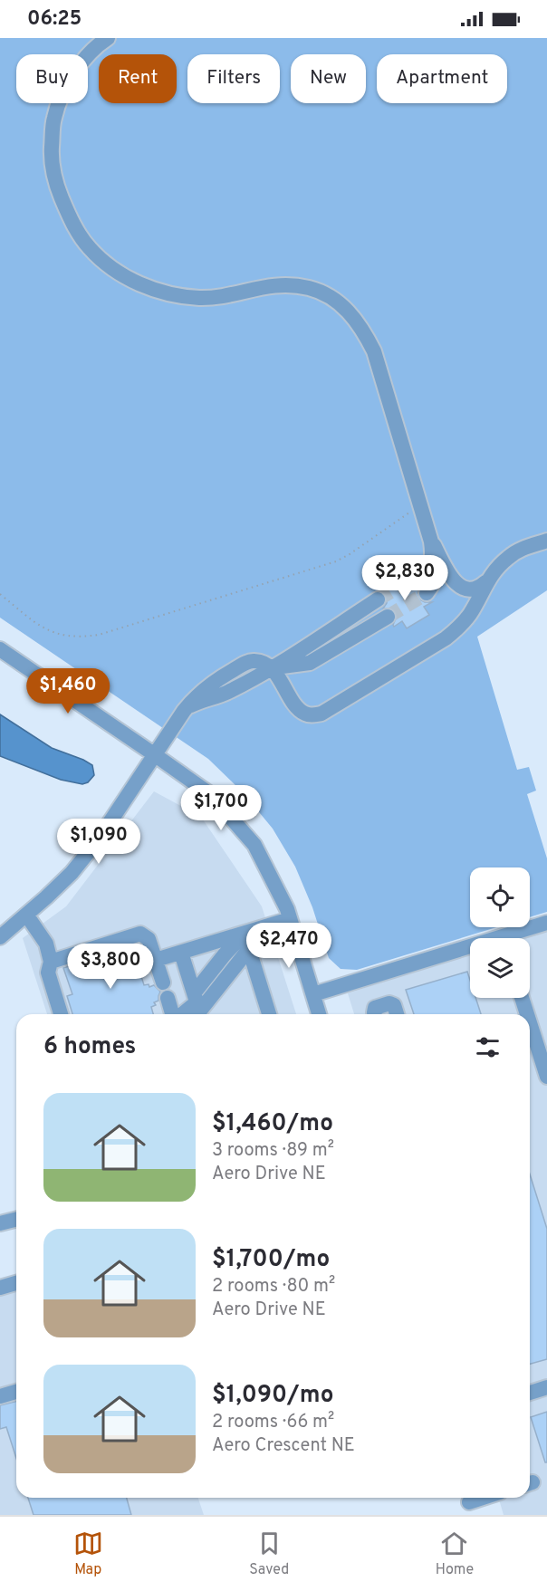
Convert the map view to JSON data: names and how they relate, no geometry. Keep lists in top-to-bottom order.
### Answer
{
  "page": {
    "status": "06:25",
    "chip": [
      "Buy",
      "Rent",
      "Filters",
      "New",
      "Apartment"
    ],
    "price": [
      "$2,830",
      "$1,460",
      "$1,700",
      "$1,090",
      "$2,470",
      "$3,800"
    ],
    "heading": "6 homes",
    "list": [
      {
        "name": "$1,460/mo",
        "note": "3 rooms · 89 m² · Aero Drive NE"
      },
      {
        "name": "$1,700/mo",
        "note": "2 rooms · 80 m² · Aero Drive NE"
      },
      {
        "name": "$1,090/mo",
        "note": "2 rooms · 66 m² · Aero Crescent NE"
      }
    ],
    "tabs": ["Map", "Saved", "Home"]
  }
}
